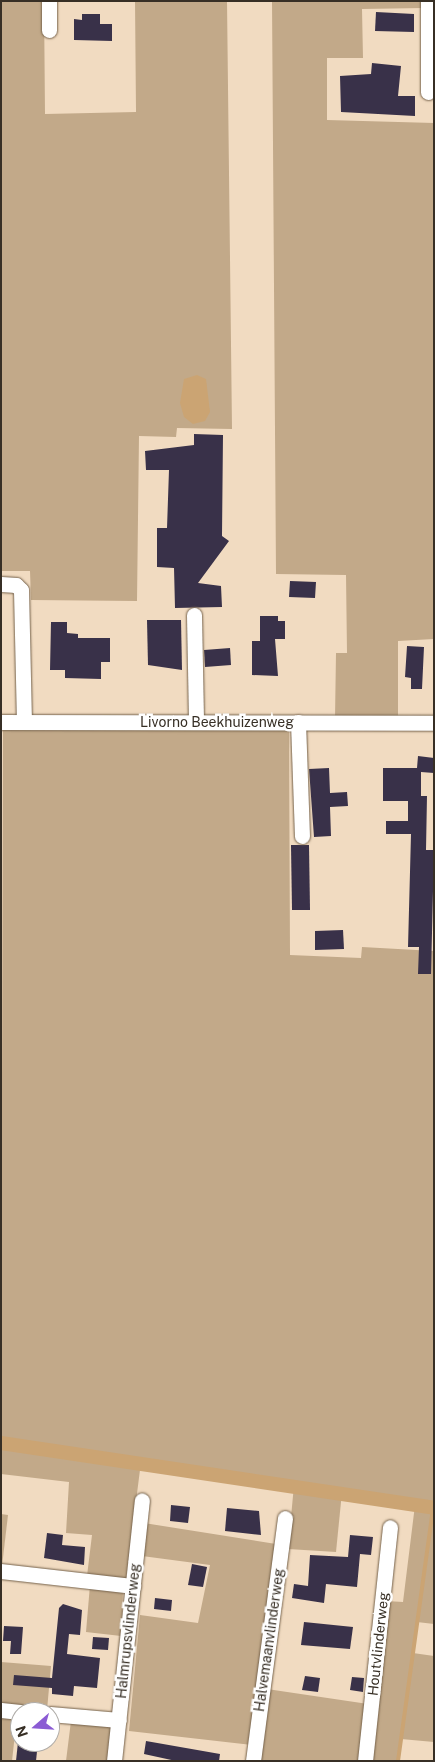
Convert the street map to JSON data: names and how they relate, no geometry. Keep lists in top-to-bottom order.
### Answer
{
  "streets": {
    "street": [
      "Livorno Beekhuizenweg",
      "Halmrupsvlinderweg",
      "Halvemaanvlinderweg",
      "Houtvlinderweg"
    ]
  },
  "north": "left"
}
